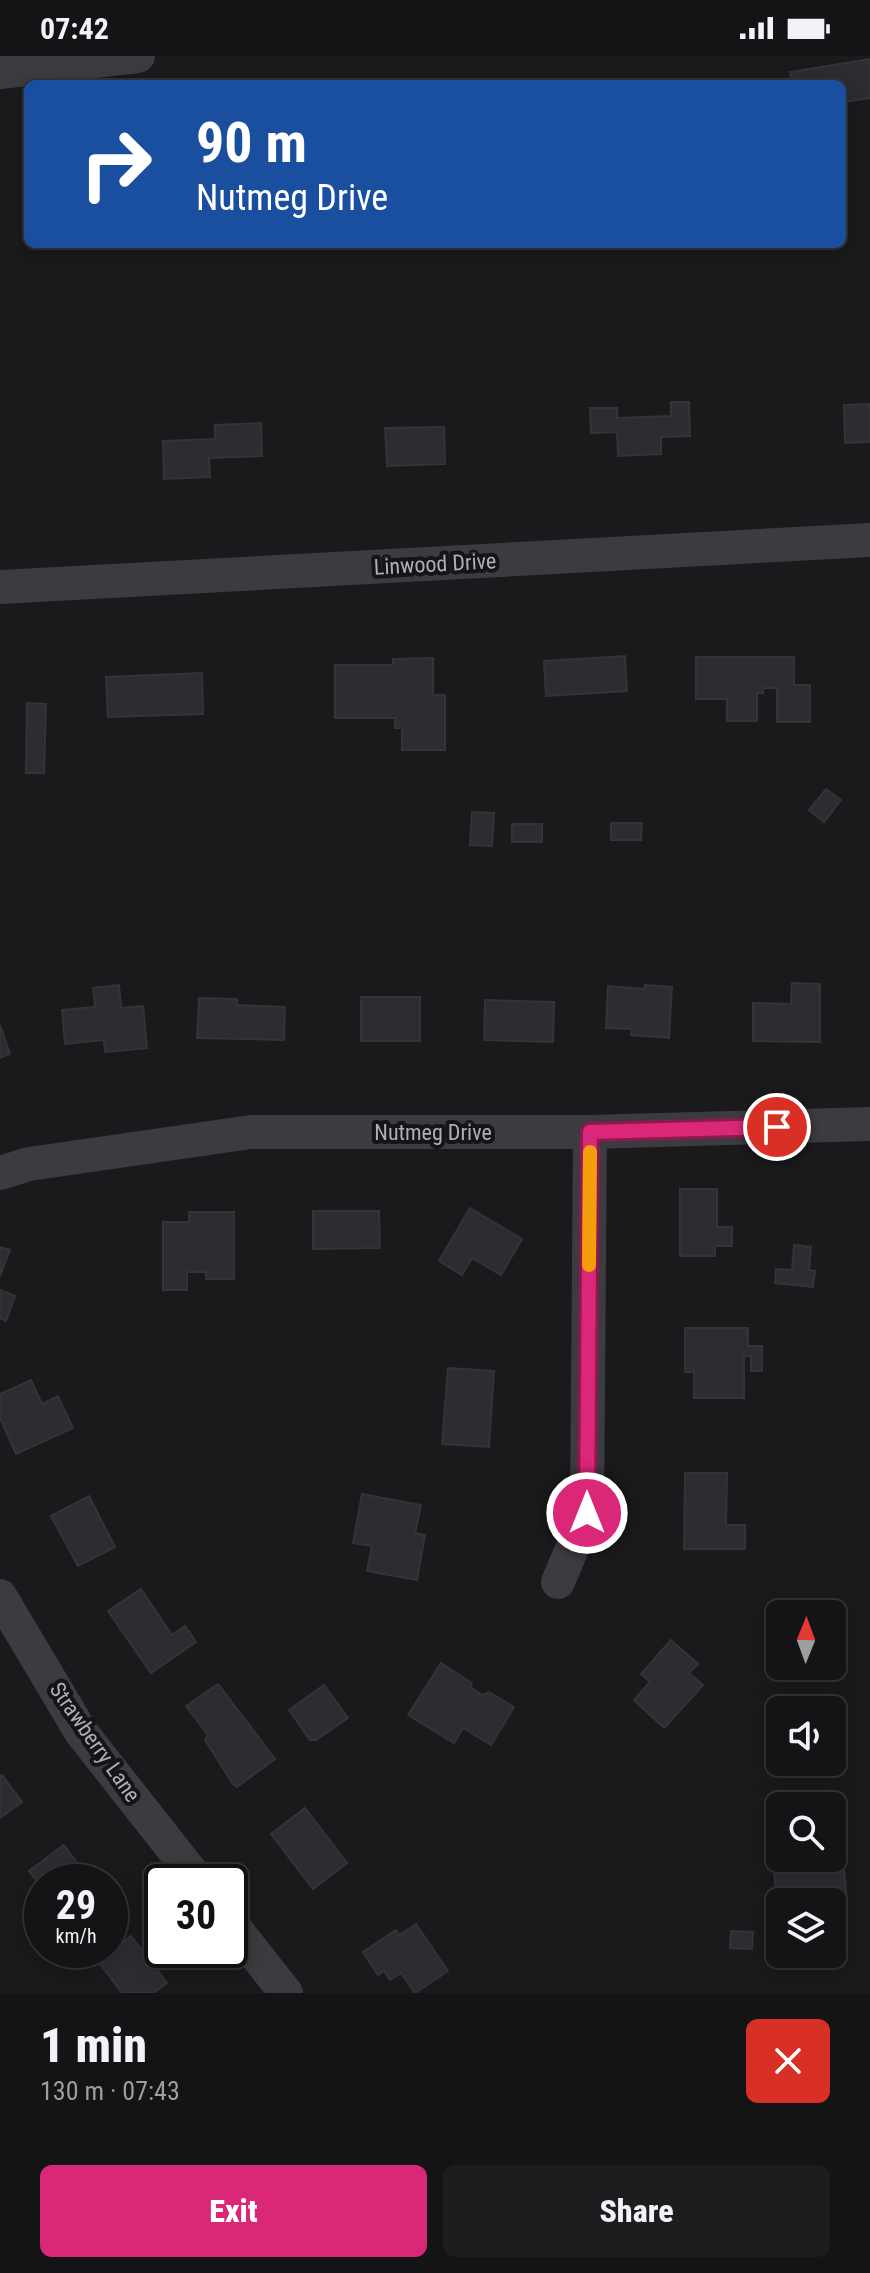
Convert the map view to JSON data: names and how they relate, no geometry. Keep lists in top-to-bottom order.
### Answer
{
  "streets": {
    "street": ["Linwood Drive", "Nutmeg Drive", "Strawberry Lane"]
  },
  "north": "top",
  "page": {
    "status": "07:42",
    "turn": ["90 m", "Nutmeg Drive"],
    "speed": "29 km/h",
    "limit": "30",
    "heading": ["1 min", "130 m · 07:43"],
    "buttons": ["Exit", "Share"]
  }
}
